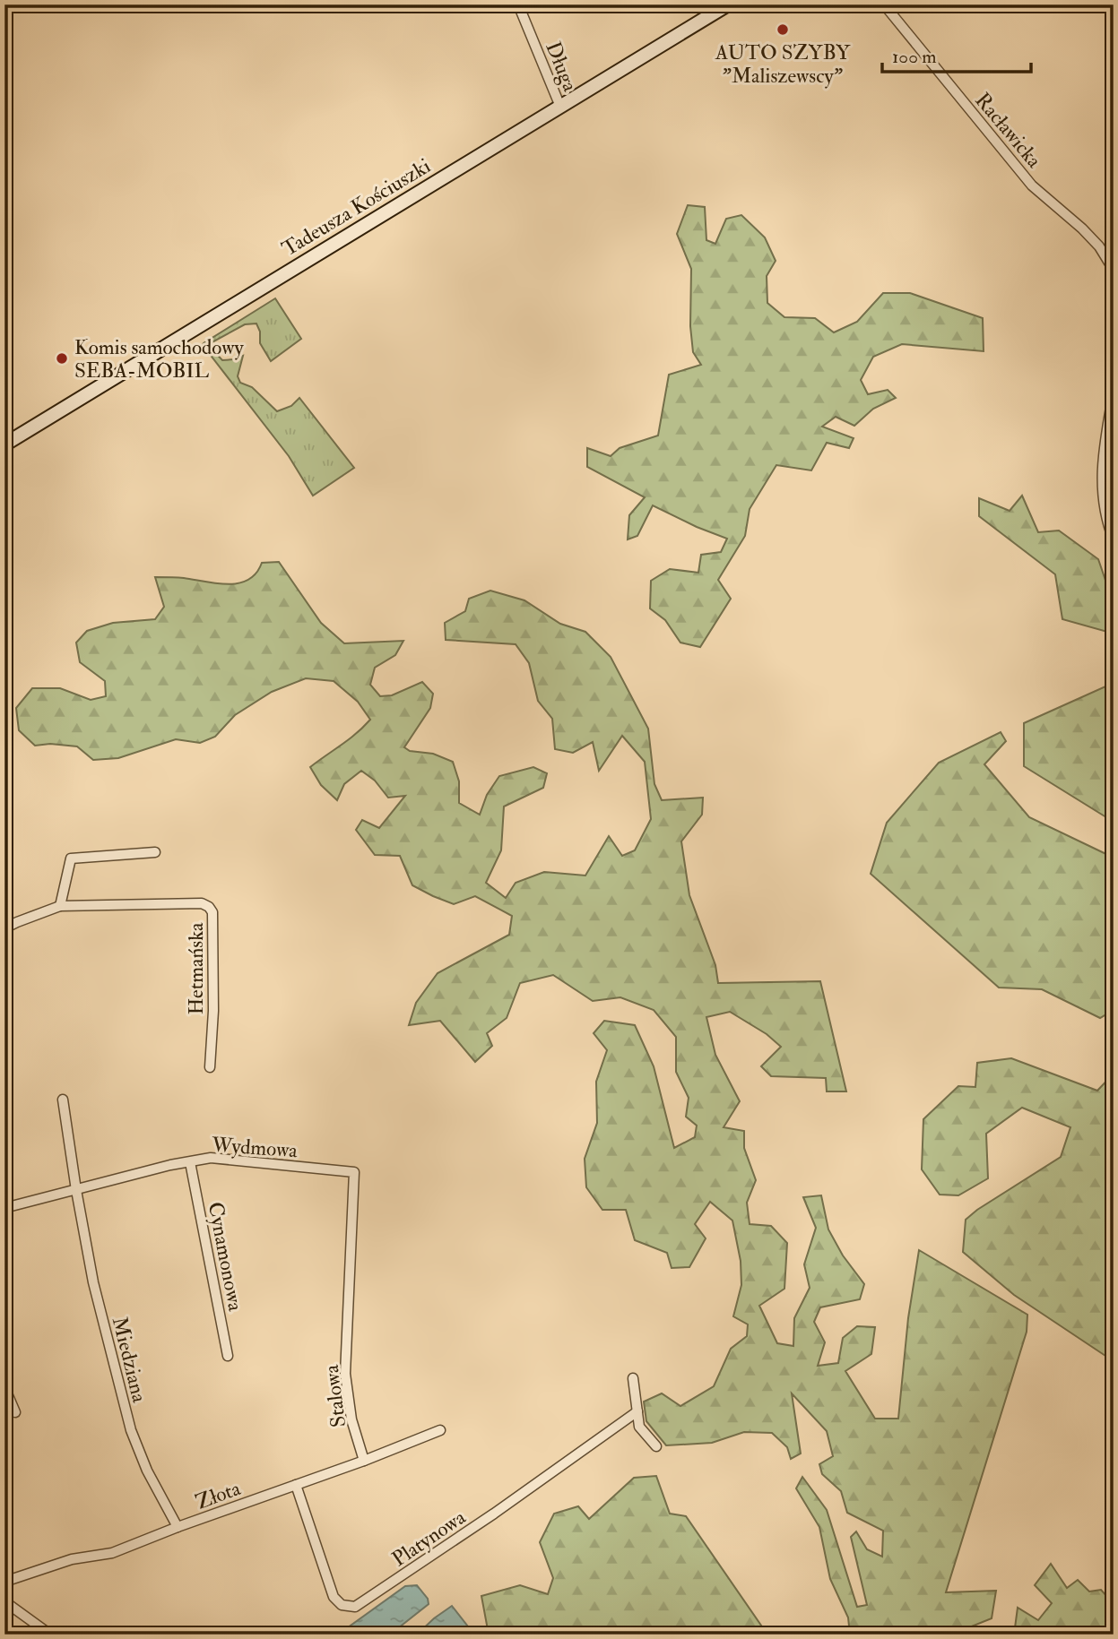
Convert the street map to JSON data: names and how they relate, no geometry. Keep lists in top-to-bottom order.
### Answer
{
  "streets": {
    "main road": ["Tadeusza Kościuszki"],
    "street": [
      "Długa",
      "Racławicka",
      "Hetmańska",
      "Wydmowa",
      "Cynamonowa",
      "Miedziana",
      "Stalowa",
      "Złota",
      "Platynowa"
    ]
  },
  "crossings": [
    ["Długa", "Tadeusza Kościuszki"],
    ["Wydmowa", "Cynamonowa"],
    ["Wydmowa", "Miedziana"],
    ["Wydmowa", "Stalowa"],
    ["Miedziana", "Złota"],
    ["Stalowa", "Złota"],
    ["Złota", "Platynowa"]
  ],
  "places": ["AUTO SZYBY \"Maliszewscy\"", "Komis samochodowy SEBA-MOBIL"],
  "scale_bar": "100 m"
}
